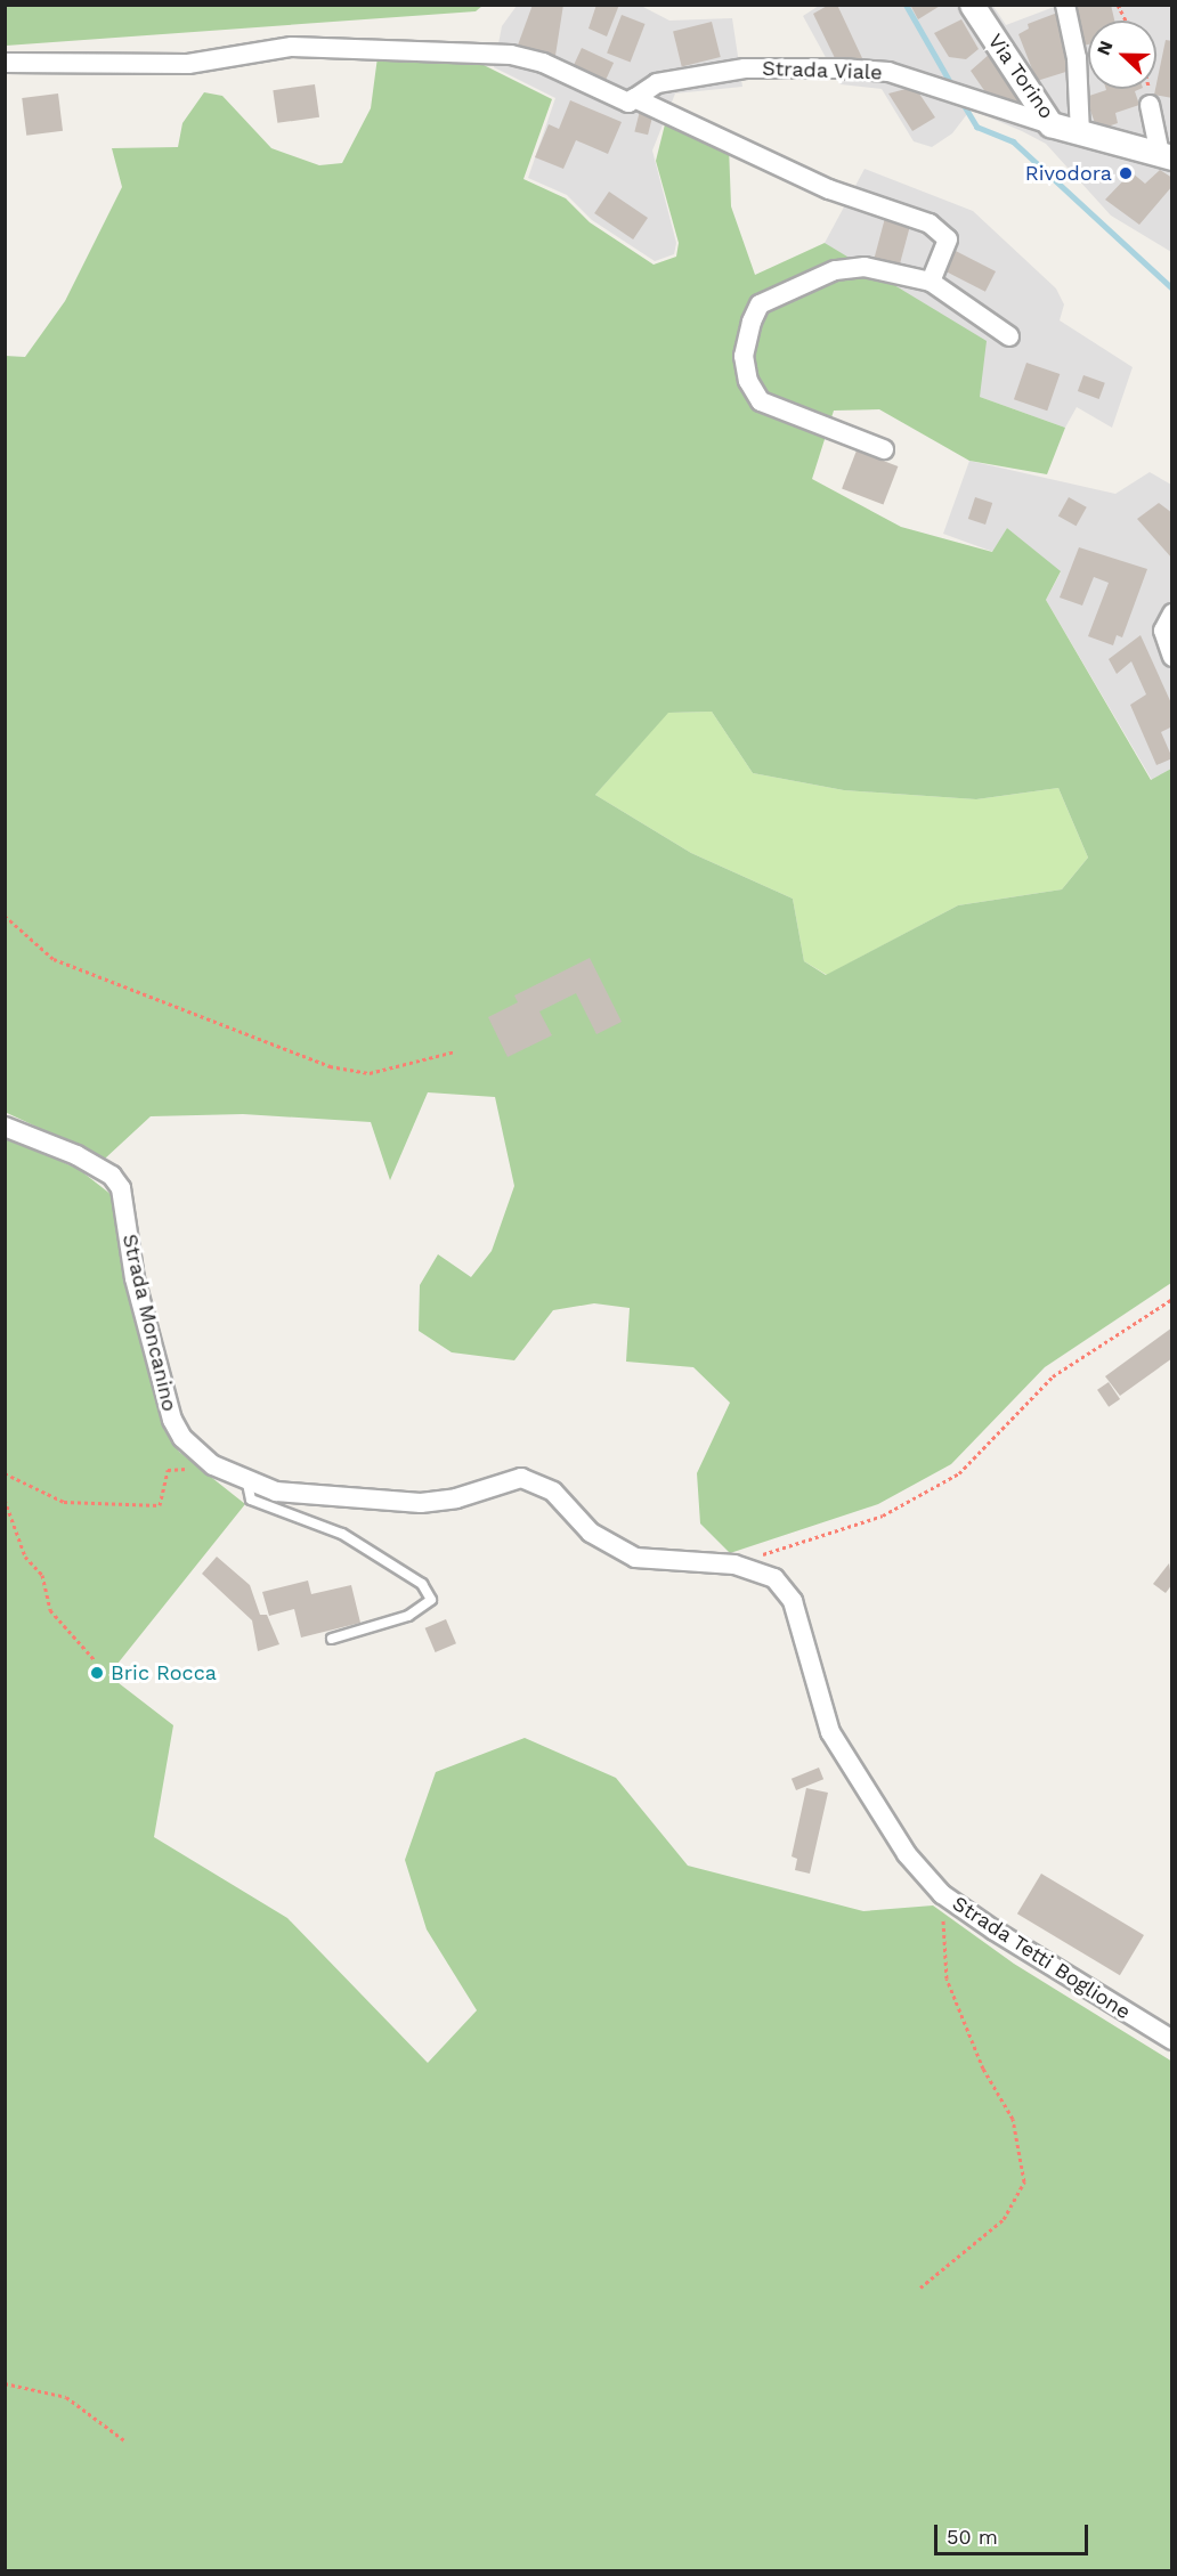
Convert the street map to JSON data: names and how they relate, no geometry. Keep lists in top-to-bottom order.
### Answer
{
  "streets": {
    "street": [
      "Strada Viale",
      "Via Torino",
      "Strada Moncanino",
      "Strada Tetti Boglione"
    ]
  },
  "crossings": [
    ["Strada Viale", "Via Torino"],
    ["Strada Moncanino", "Strada Tetti Boglione"]
  ],
  "places": ["Rivodora", "Bric Rocca"],
  "scale_bar": "50 m",
  "north": "left"
}
